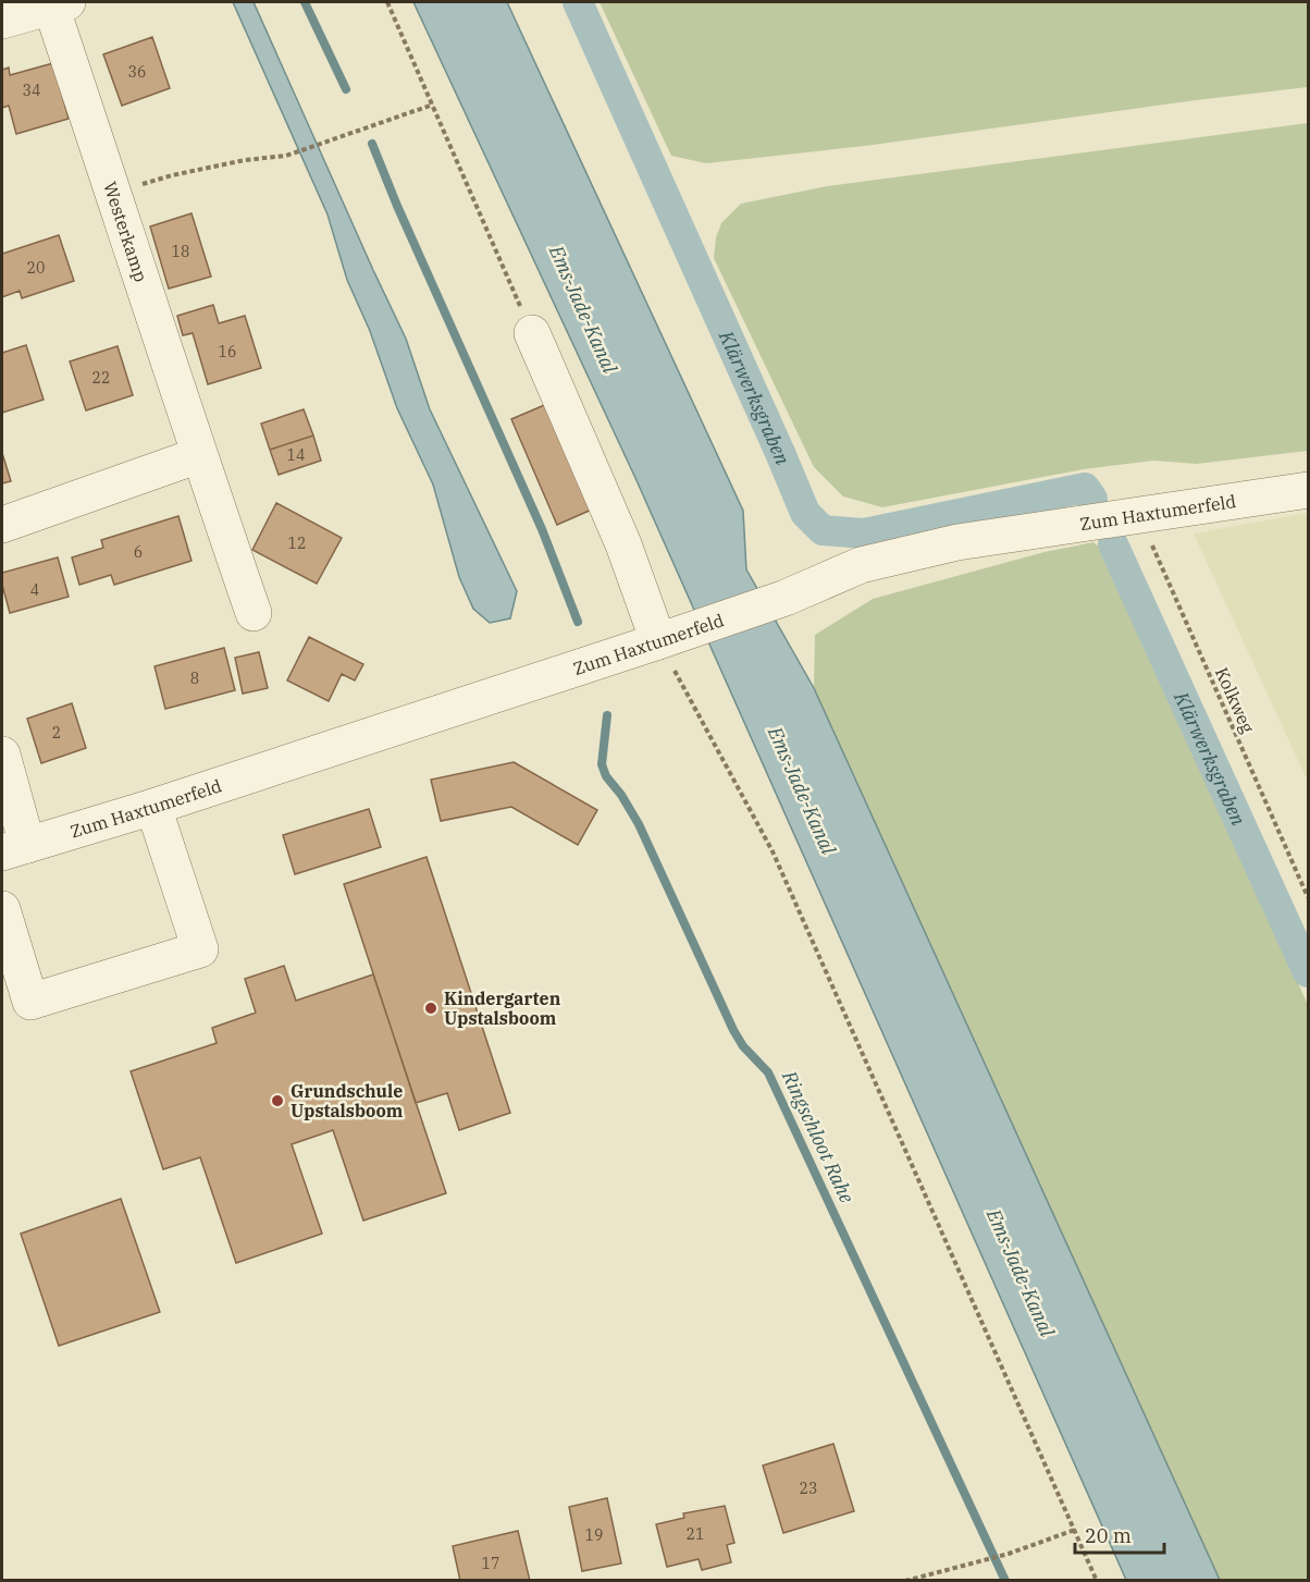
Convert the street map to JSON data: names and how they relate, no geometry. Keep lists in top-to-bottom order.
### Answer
{
  "streets": {
    "street": ["Westerkamp", "Zum Haxtumerfeld"],
    "path": ["Kolkweg"]
  },
  "crossings": [
    ["Zum Haxtumerfeld", "Kolkweg"]
  ],
  "water": ["Ems-Jade-Kanal", "Klärwerksgraben", "Ringschloot Rahe"],
  "places": ["Kindergarten Upstalsboom", "Grundschule Upstalsboom"],
  "house_numbers": [
    "36",
    "34",
    "18",
    "20",
    "16",
    "22",
    "14",
    "12",
    "6",
    "4",
    "8",
    "2",
    "23",
    "21",
    "19",
    "17"
  ],
  "scale_bar": "20 m"
}
